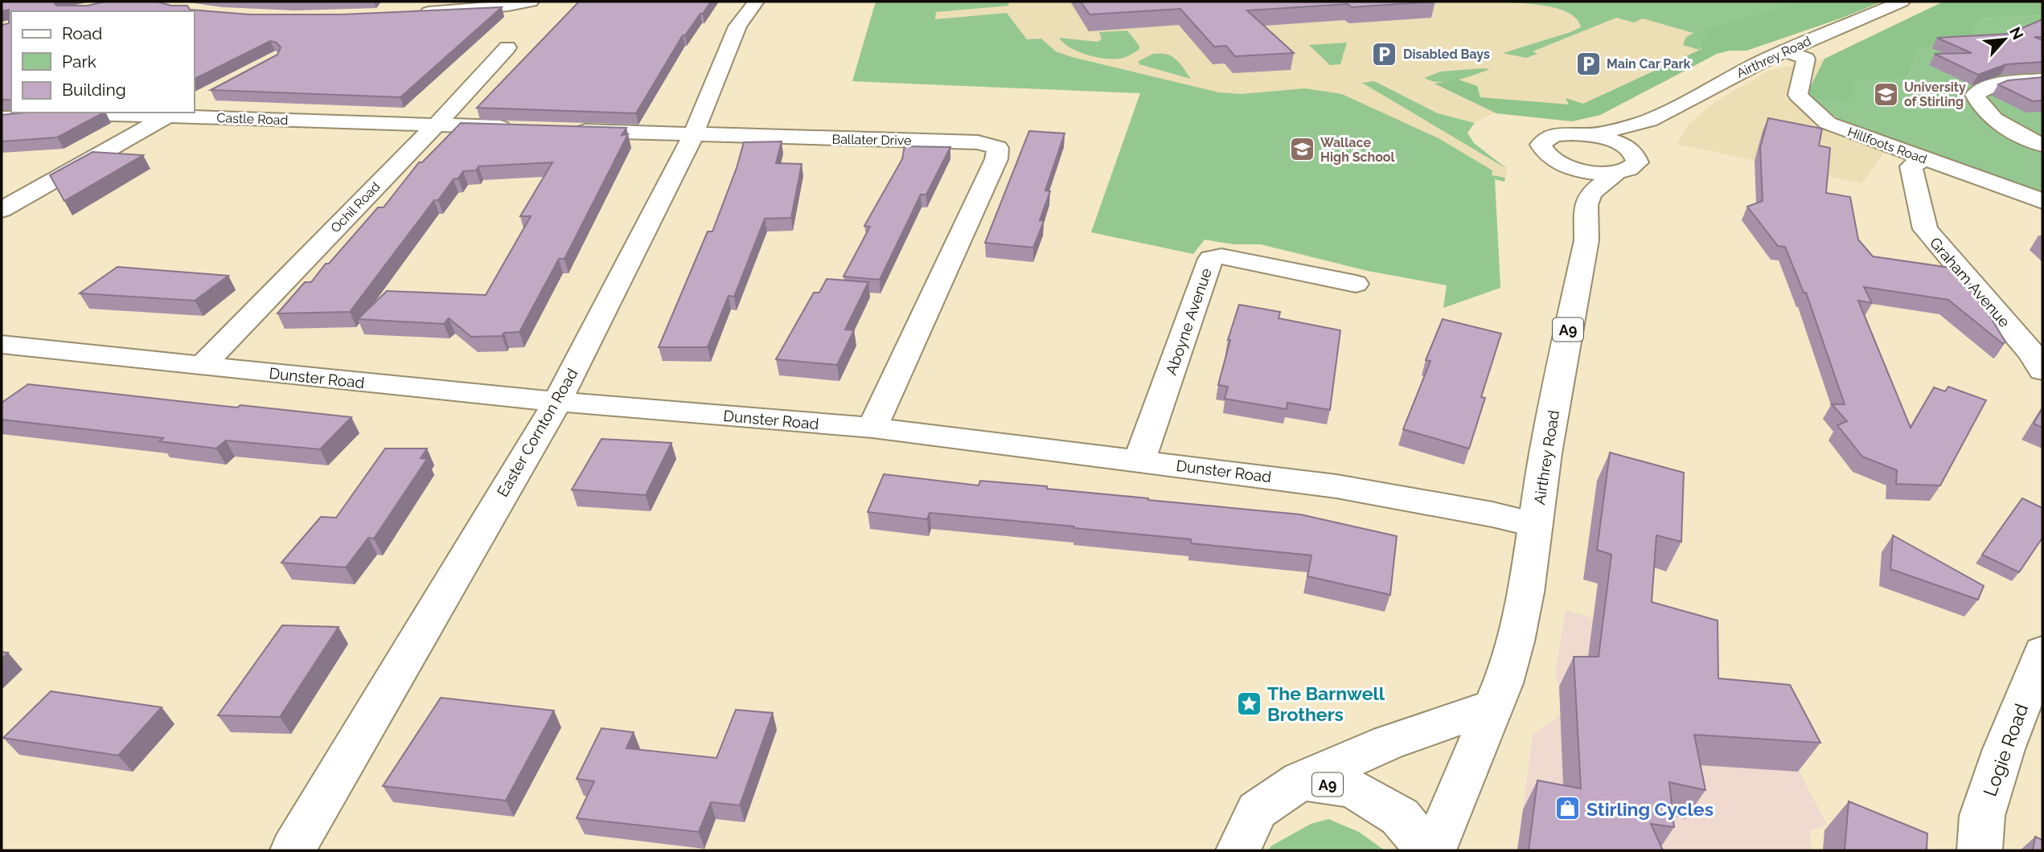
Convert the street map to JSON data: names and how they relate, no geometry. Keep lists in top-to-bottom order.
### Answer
{
  "streets": {
    "street": [
      "Airthrey Road",
      "Castle Road",
      "Ballater Drive",
      "Hillfoots Road",
      "Ochil Road",
      "Graham Avenue",
      "Aboyne Avenue",
      "A9",
      "Dunster Road",
      "Easter Cornton Road",
      "Logie Road"
    ]
  },
  "crossings": [
    ["Airthrey Road", "Hillfoots Road"],
    ["Airthrey Road", "A9"],
    ["Airthrey Road", "Dunster Road"],
    ["Castle Road", "Ochil Road"],
    ["Ballater Drive", "Dunster Road"],
    ["Ballater Drive", "Easter Cornton Road"],
    ["Hillfoots Road", "Graham Avenue"],
    ["Ochil Road", "Dunster Road"],
    ["Aboyne Avenue", "Dunster Road"],
    ["Dunster Road", "Easter Cornton Road"]
  ],
  "places": {
    "parking": ["Disabled Bays", "Main Car Park"],
    "school or university": ["University of Stirling", "Wallace High School"],
    "place": ["The Barnwell Brothers"],
    "shop": ["Stirling Cycles"]
  },
  "legend": ["Road", "Park", "Building"],
  "north": "top right"
}
